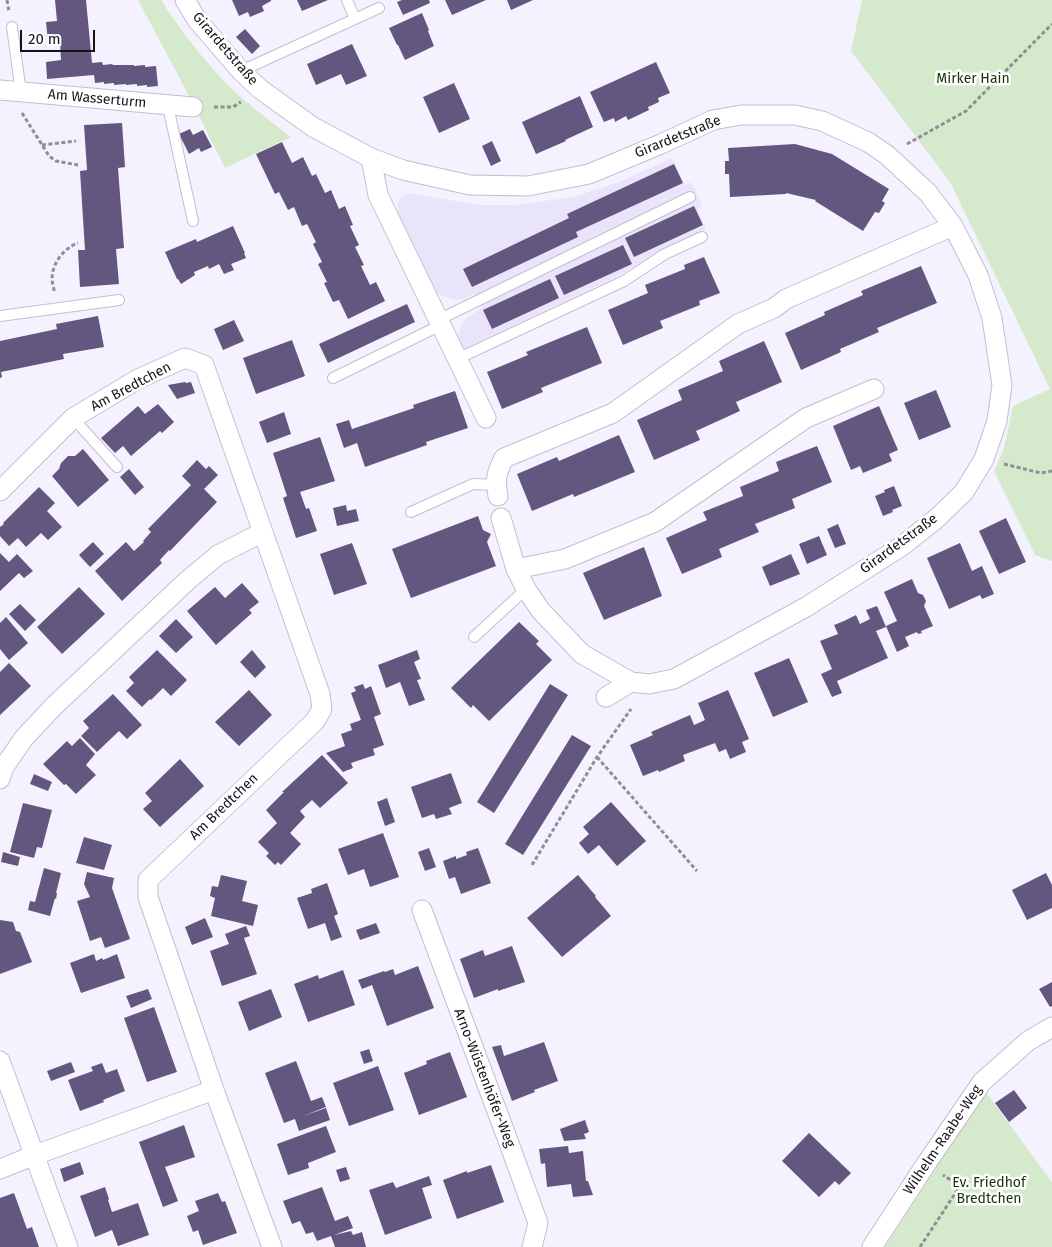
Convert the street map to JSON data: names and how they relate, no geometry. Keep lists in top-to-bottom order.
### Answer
{
  "streets": {
    "street": [
      "Girardetstraße",
      "Am Wasserturm",
      "Am Bredtchen",
      "Arno-Wüstenhöfer-Weg",
      "Wilhelm-Raabe-Weg"
    ]
  },
  "parks": ["Mirker Hain", "Ev. Friedhof Bredtchen"],
  "scale_bar": "20 m"
}
